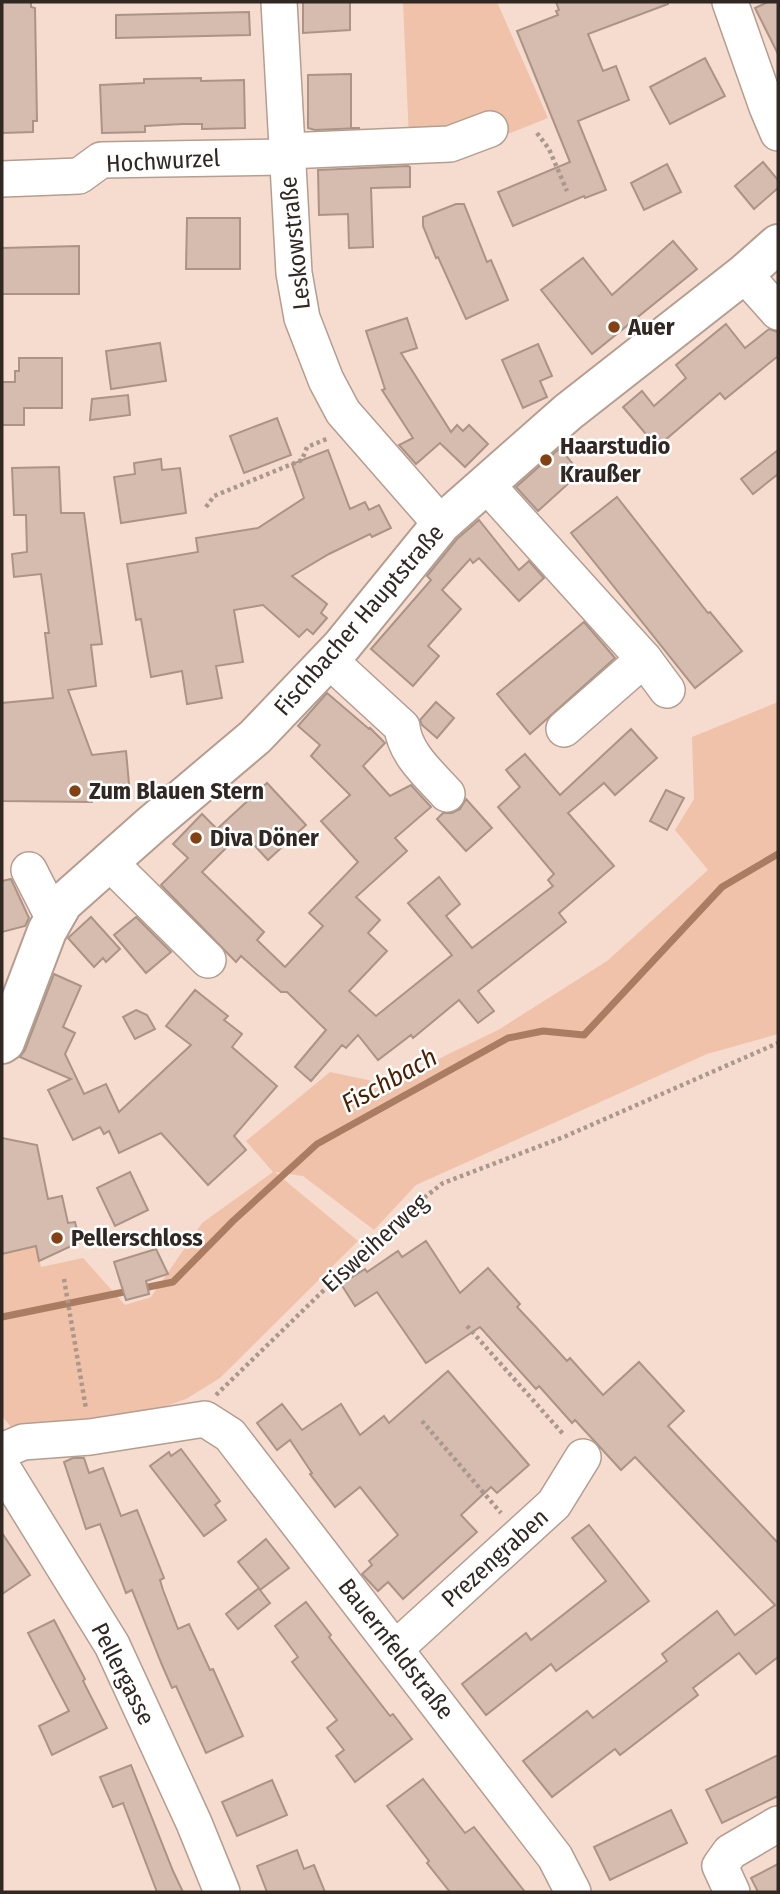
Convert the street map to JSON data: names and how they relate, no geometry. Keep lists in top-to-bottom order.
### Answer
{
  "streets": {
    "main road": ["Fischbacher Hauptstraße"],
    "street": [
      "Hochwurzel",
      "Leskowstraße",
      "Prezengraben",
      "Bauernfeldstraße",
      "Pellergasse"
    ],
    "path": ["Eisweiherweg"]
  },
  "crossings": [
    ["Hochwurzel", "Leskowstraße"],
    ["Leskowstraße", "Fischbacher Hauptstraße"],
    ["Eisweiherweg", "Bauernfeldstraße"],
    ["Prezengraben", "Bauernfeldstraße"]
  ],
  "water": ["Fischbach"],
  "places": [
    "Auer",
    "Haarstudio Kraußer",
    "Zum Blauen Stern",
    "Diva Döner",
    "Pellerschloss"
  ]
}
